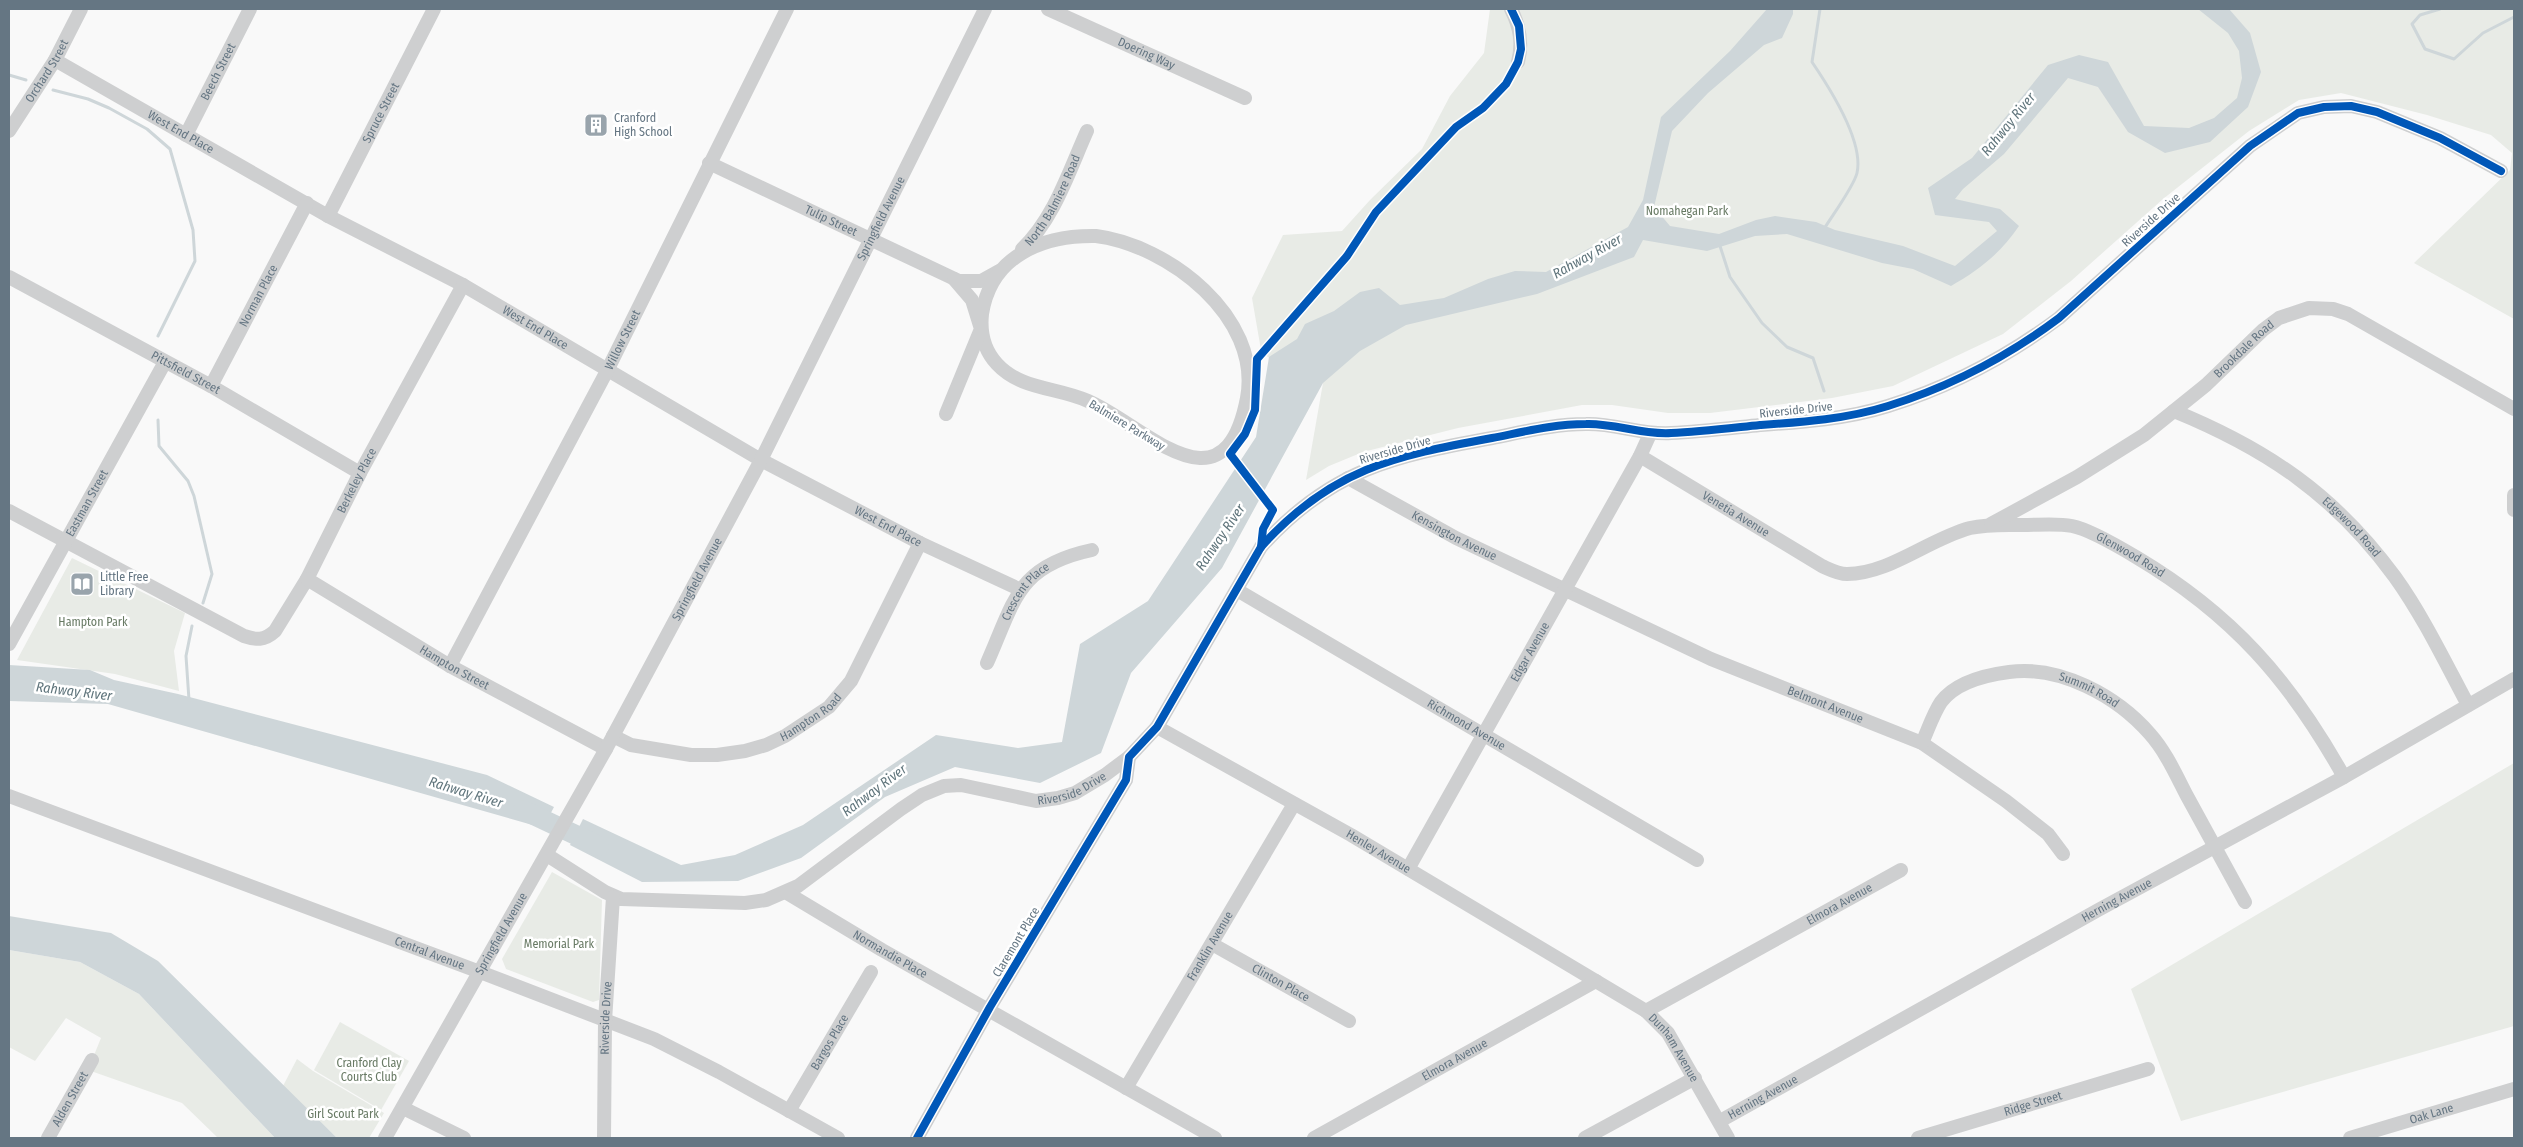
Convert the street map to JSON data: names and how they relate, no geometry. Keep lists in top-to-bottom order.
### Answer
{
  "streets": {
    "street": [
      "Doering Way",
      "Orchard Street",
      "Beech Street",
      "Spruce Street",
      "West End Place",
      "North Balmiere Road",
      "Springfield Avenue",
      "Riverside Drive",
      "Tulip Street",
      "Norman Place",
      "Willow Street",
      "Brookdale Road",
      "Pittsfield Street",
      "Balmiere Parkway",
      "Berkeley Place",
      "Eastman Street",
      "Venetia Avenue",
      "Edgewood Road",
      "Kensington Avenue",
      "Glenwood Road",
      "Crescent Place",
      "Edgar Avenue",
      "Hampton Street",
      "Summit Road",
      "Belmont Avenue",
      "Hampton Road",
      "Richmond Avenue",
      "Henley Avenue",
      "Herning Avenue",
      "Elmora Avenue",
      "Claremont Place",
      "Franklin Avenue",
      "Central Avenue",
      "Normandie Place",
      "Clinton Place",
      "Bargos Place",
      "Dunham Avenue",
      "Alden Street",
      "Ridge Street",
      "Oak Lane"
    ]
  },
  "crossings": [
    ["Orchard Street", "West End Place"],
    ["Beech Street", "West End Place"],
    ["Spruce Street", "West End Place"],
    ["West End Place", "Springfield Avenue"],
    ["West End Place", "Norman Place"],
    ["West End Place", "Willow Street"],
    ["West End Place", "Berkeley Place"],
    ["West End Place", "Crescent Place"],
    ["West End Place", "Hampton Road"],
    ["North Balmiere Road", "Tulip Street"],
    ["North Balmiere Road", "Balmiere Parkway"],
    ["Springfield Avenue", "Tulip Street"],
    ["Springfield Avenue", "Hampton Street"],
    ["Springfield Avenue", "Hampton Road"],
    ["Springfield Avenue", "Central Avenue"],
    ["Riverside Drive", "Kensington Avenue"],
    ["Riverside Drive", "Edgar Avenue"],
    ["Riverside Drive", "Richmond Avenue"],
    ["Riverside Drive", "Henley Avenue"],
    ["Riverside Drive", "Claremont Place"],
    ["Riverside Drive", "Central Avenue"],
    ["Riverside Drive", "Normandie Place"],
    ["Tulip Street", "Willow Street"],
    ["Tulip Street", "Balmiere Parkway"],
    ["Norman Place", "Pittsfield Street"],
    ["Willow Street", "Hampton Street"],
    ["Brookdale Road", "Edgewood Road"],
    ["Brookdale Road", "Glenwood Road"],
    ["Pittsfield Street", "Berkeley Place"],
    ["Pittsfield Street", "Eastman Street"],
    ["Berkeley Place", "Eastman Street"],
    ["Berkeley Place", "Hampton Street"],
    ["Venetia Avenue", "Glenwood Road"],
    ["Venetia Avenue", "Edgar Avenue"],
    ["Edgewood Road", "Herning Avenue"],
    ["Kensington Avenue", "Edgar Avenue"],
    ["Kensington Avenue", "Belmont Avenue"],
    ["Glenwood Road", "Herning Avenue"],
    ["Edgar Avenue", "Belmont Avenue"],
    ["Edgar Avenue", "Richmond Avenue"],
    ["Edgar Avenue", "Henley Avenue"],
    ["Summit Road", "Belmont Avenue"],
    ["Summit Road", "Herning Avenue"],
    ["Henley Avenue", "Elmora Avenue"],
    ["Henley Avenue", "Franklin Avenue"],
    ["Henley Avenue", "Dunham Avenue"],
    ["Herning Avenue", "Dunham Avenue"],
    ["Elmora Avenue", "Dunham Avenue"],
    ["Claremont Place", "Normandie Place"],
    ["Franklin Avenue", "Normandie Place"],
    ["Franklin Avenue", "Clinton Place"],
    ["Central Avenue", "Bargos Place"]
  ],
  "water": ["Rahway River"],
  "parks": [
    "Nomahegan Park",
    "Hampton Park",
    "Memorial Park",
    "Cranford Clay Courts Club",
    "Girl Scout Park"
  ],
  "places": {
    "building": ["Cranford High School"],
    "library": ["Little Free Library"]
  }
}
